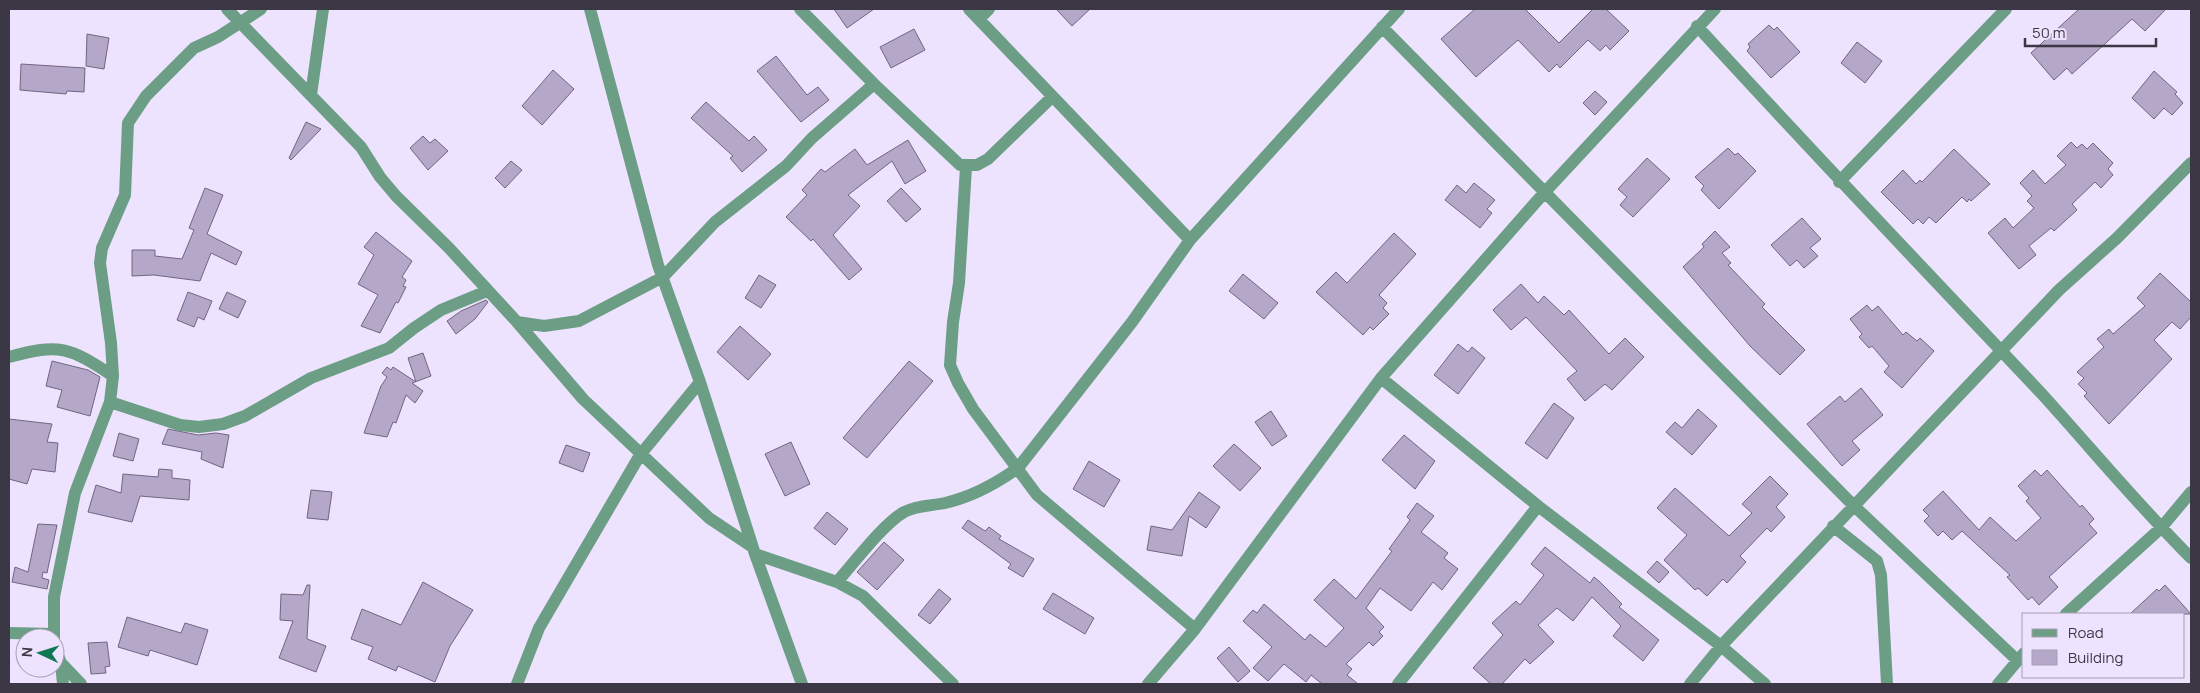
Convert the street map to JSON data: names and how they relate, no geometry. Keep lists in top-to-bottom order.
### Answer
{
  "legend": ["Road", "Building"],
  "scale_bar": "50 m",
  "north": "left"
}
